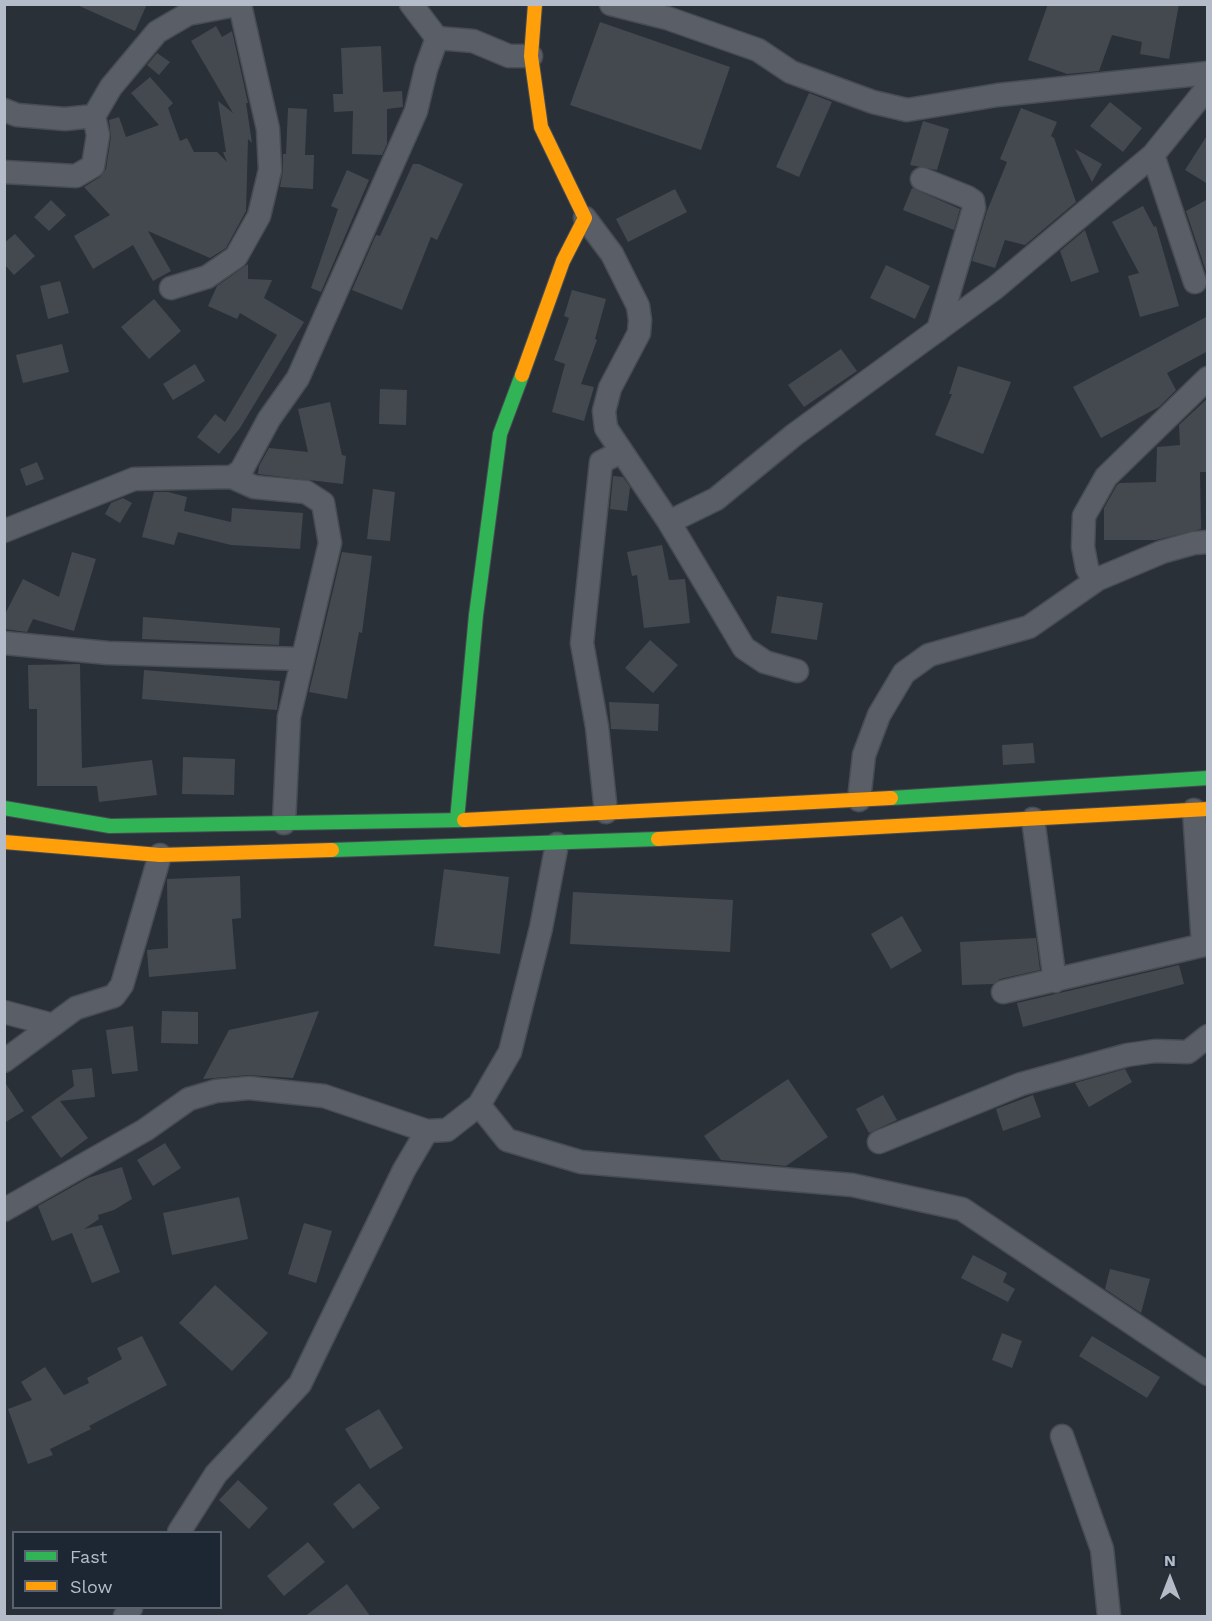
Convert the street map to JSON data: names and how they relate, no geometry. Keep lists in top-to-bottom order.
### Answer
{
  "legend": ["Fast", "Slow"],
  "north": "top"
}
